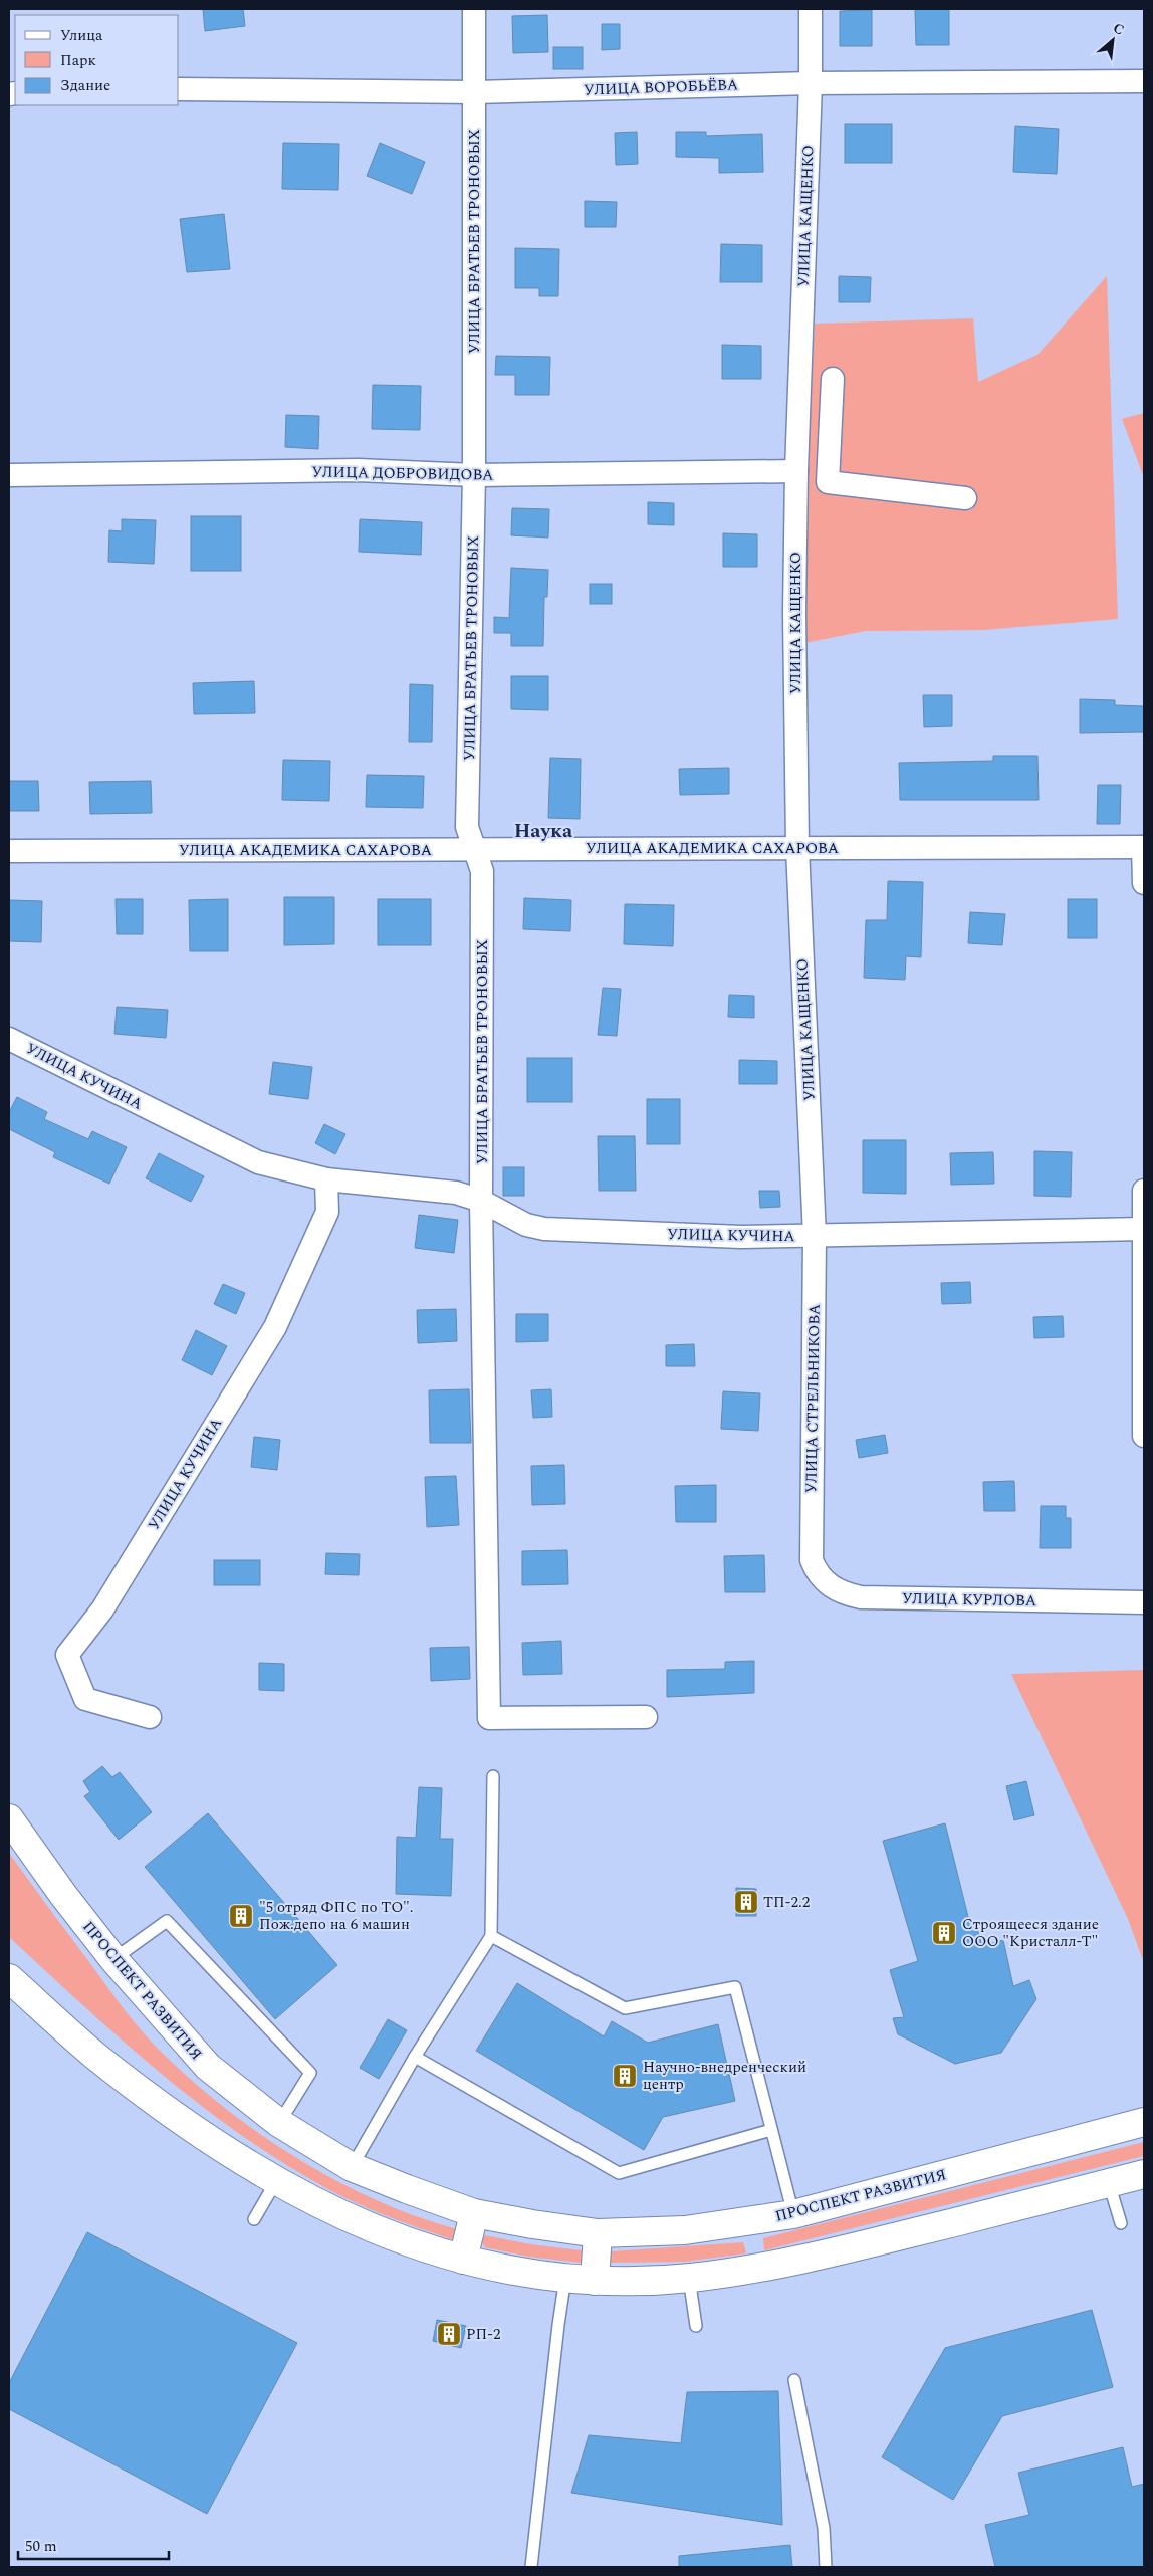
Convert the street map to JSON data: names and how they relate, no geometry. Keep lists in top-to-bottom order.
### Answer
{
  "streets": {
    "street": [
      "УЛИЦА ВОРОБЬЁВА",
      "УЛИЦА КАЩЕНКО",
      "УЛИЦА БРАТЬЕВ ТРОНОВЫХ",
      "УЛИЦА ДОБРОВИДОВА",
      "УЛИЦА АКАДЕМИКА САХАРОВА",
      "УЛИЦА КУЧИНА",
      "УЛИЦА СТРЕЛЬНИКОВА",
      "УЛИЦА КУРЛОВА",
      "ПРОСПЕКТ РАЗВИТИЯ"
    ]
  },
  "crossings": [
    ["УЛИЦА ВОРОБЬЁВА", "УЛИЦА КАЩЕНКО"],
    ["УЛИЦА ВОРОБЬЁВА", "УЛИЦА БРАТЬЕВ ТРОНОВЫХ"],
    ["УЛИЦА КАЩЕНКО", "УЛИЦА ДОБРОВИДОВА"],
    ["УЛИЦА КАЩЕНКО", "УЛИЦА АКАДЕМИКА САХАРОВА"],
    ["УЛИЦА КАЩЕНКО", "УЛИЦА КУЧИНА"],
    ["УЛИЦА КАЩЕНКО", "УЛИЦА СТРЕЛЬНИКОВА"],
    ["УЛИЦА БРАТЬЕВ ТРОНОВЫХ", "УЛИЦА ДОБРОВИДОВА"],
    ["УЛИЦА БРАТЬЕВ ТРОНОВЫХ", "УЛИЦА АКАДЕМИКА САХАРОВА"],
    ["УЛИЦА БРАТЬЕВ ТРОНОВЫХ", "УЛИЦА КУЧИНА"],
    ["УЛИЦА КУЧИНА", "УЛИЦА СТРЕЛЬНИКОВА"],
    ["УЛИЦА СТРЕЛЬНИКОВА", "УЛИЦА КУРЛОВА"]
  ],
  "districts": ["Наука"],
  "places": {
    "building": [
      "ТП-2.2",
      "\"5 отряд ФПС по ТО\". Пож.депо на 6 машин",
      "Строящееся здание ООО \"Кристалл-Т\"",
      "Научно-внедренческий центр",
      "РП-2"
    ]
  },
  "legend": ["Улица", "Парк", "Здание"],
  "scale_bar": "50 m",
  "north": "top right"
}
